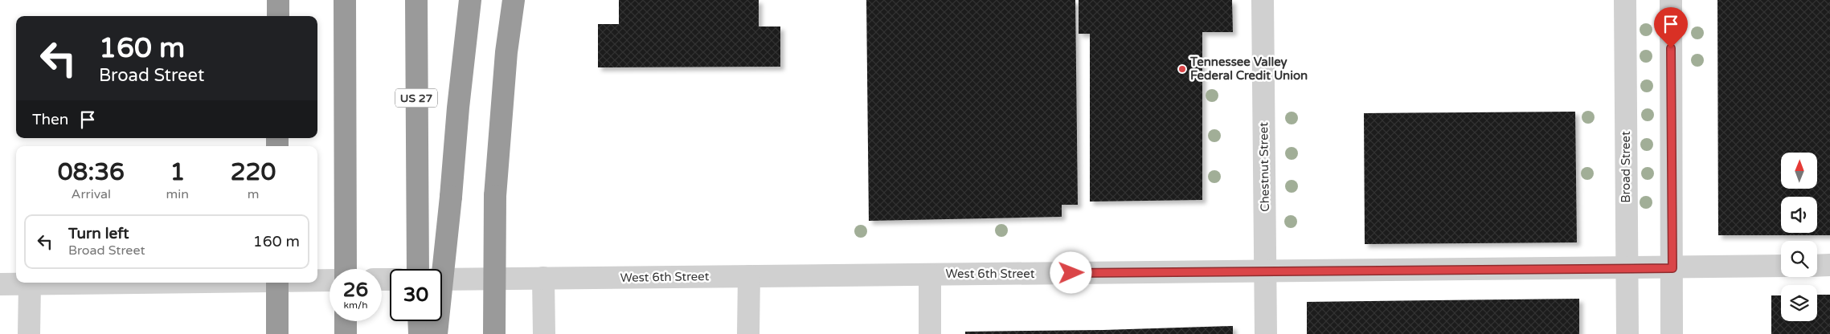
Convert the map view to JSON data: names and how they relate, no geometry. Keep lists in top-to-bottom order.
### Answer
{
  "streets": {
    "highway": ["US 27"],
    "street": ["Chestnut Street", "Broad Street", "West 6th Street"]
  },
  "crossings": [
    ["Chestnut Street", "West 6th Street"],
    ["Broad Street", "West 6th Street"]
  ],
  "places": ["Tennessee Valley Federal Credit Union"],
  "north": "top",
  "page": {
    "turn": ["160 m", "Broad Street"],
    "then": "Then",
    "eta": [
      "08:36",
      "Arrival",
      "1",
      "min",
      "220",
      "m"
    ],
    "list": [
      {
        "name": "Turn left",
        "note": "Broad Street",
        "value": "160 m"
      }
    ],
    "speed": "26 km/h",
    "limit": "30"
  }
}
